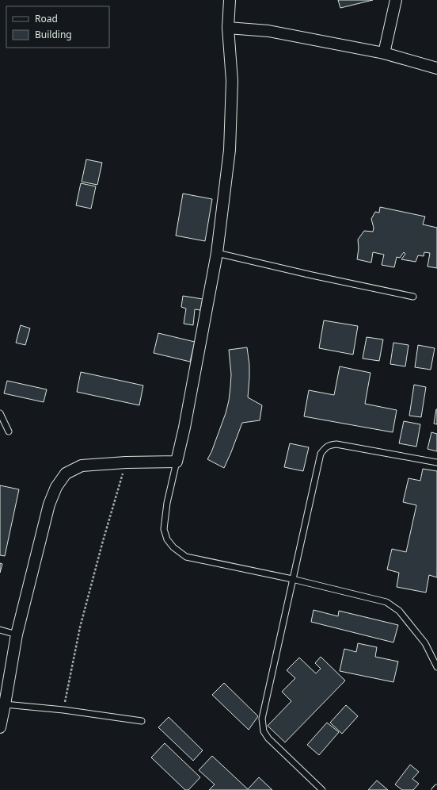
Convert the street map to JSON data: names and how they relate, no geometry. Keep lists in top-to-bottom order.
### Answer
{
  "legend": ["Road", "Building"]
}
